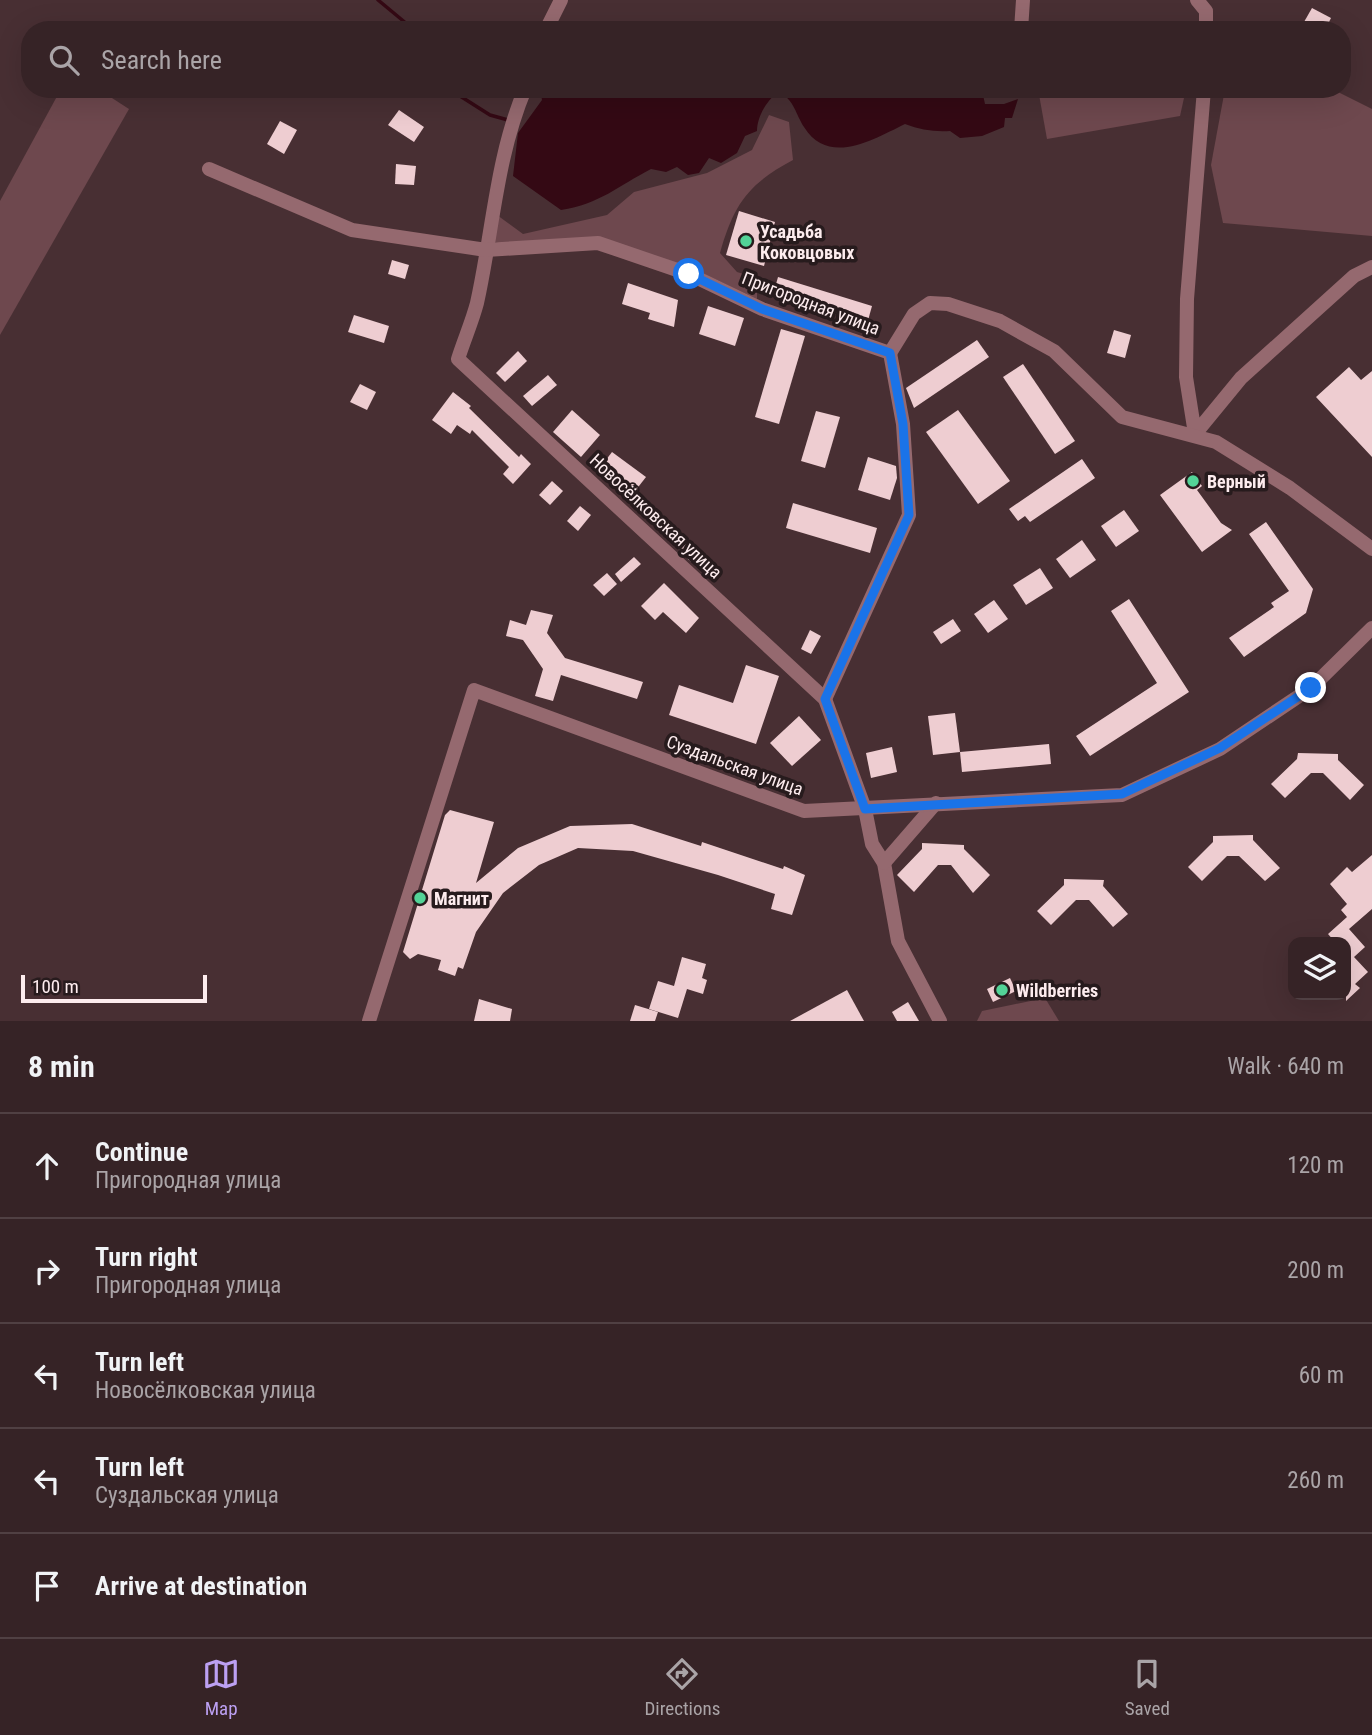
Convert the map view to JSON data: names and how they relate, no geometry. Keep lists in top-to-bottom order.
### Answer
{
  "streets": {
    "street": ["Пригородная улица", "Новосёлковская улица", "Суздальская улица"]
  },
  "crossings": [
    ["Пригородная улица", "Новосёлковская улица"],
    ["Новосёлковская улица", "Суздальская улица"]
  ],
  "places": [
    "Усадьба Коковцовых",
    "Верный",
    "Магнит",
    "Wildberries"
  ],
  "scale_bar": "100 m",
  "page": {
    "search": "Search here",
    "scale": "100 m",
    "heading": ["8 min", "Walk · 640 m"],
    "list": [
      ["Continue", "Пригородная улица", "120 m"],
      ["Turn right", "Пригородная улица", "200 m"],
      ["Turn left", "Новосёлковская улица", "60 m"],
      ["Turn left", "Суздальская улица", "260 m"],
      "Arrive at destination"
    ],
    "nav": ["Map", "Directions", "Saved"]
  }
}
